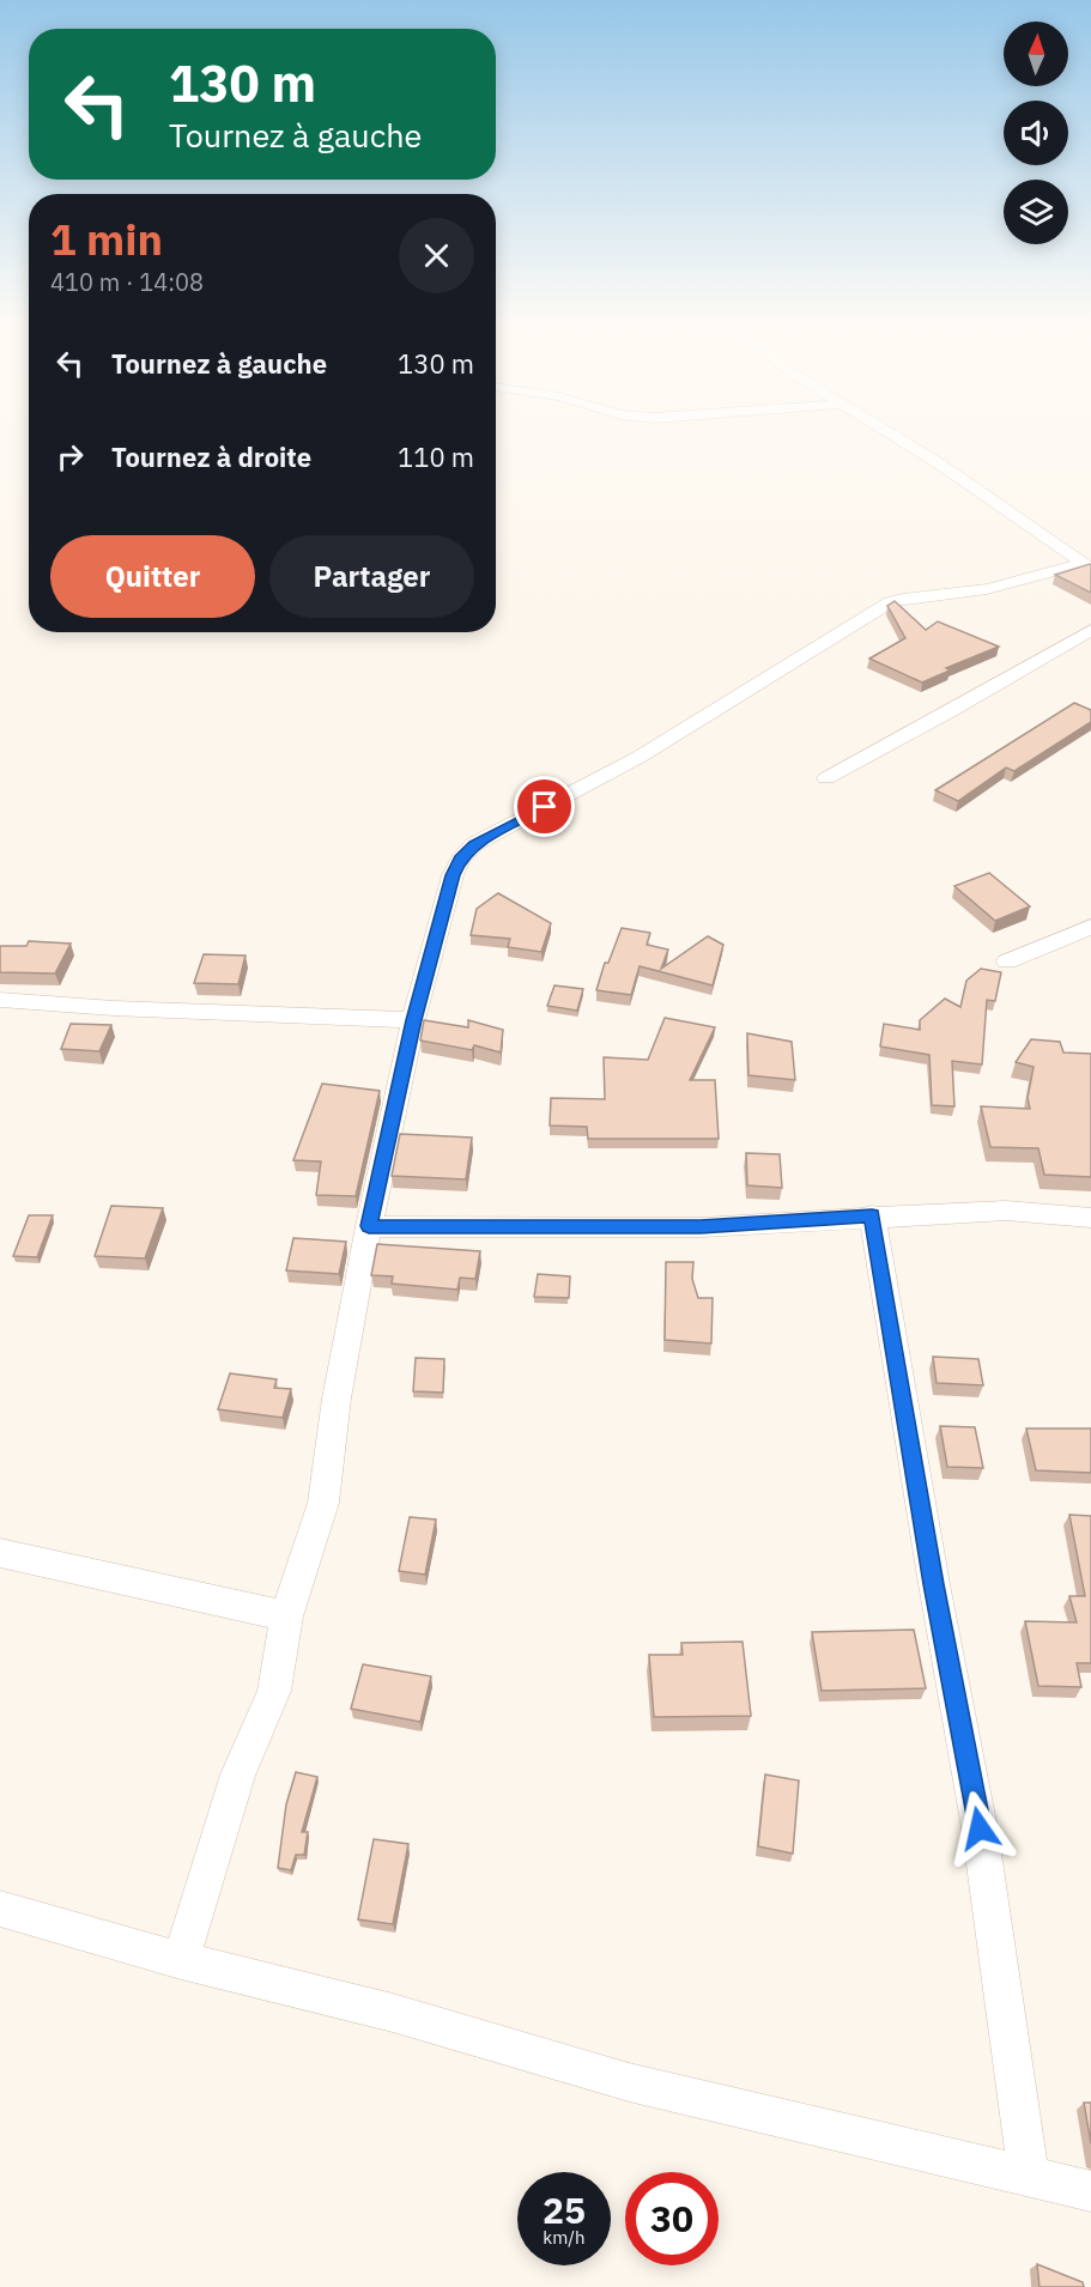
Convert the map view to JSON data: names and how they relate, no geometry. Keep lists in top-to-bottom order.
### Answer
{
  "north": "top",
  "page": {
    "turn": ["130 m", "Tournez à gauche"],
    "heading": ["1 min", "410 m · 14:08"],
    "list": [
      {
        "name": "Tournez à gauche",
        "value": "130 m"
      },
      {
        "name": "Tournez à droite",
        "value": "110 m"
      }
    ],
    "buttons": ["Quitter", "Partager"],
    "speed": "25 km/h",
    "limit": "30"
  }
}
